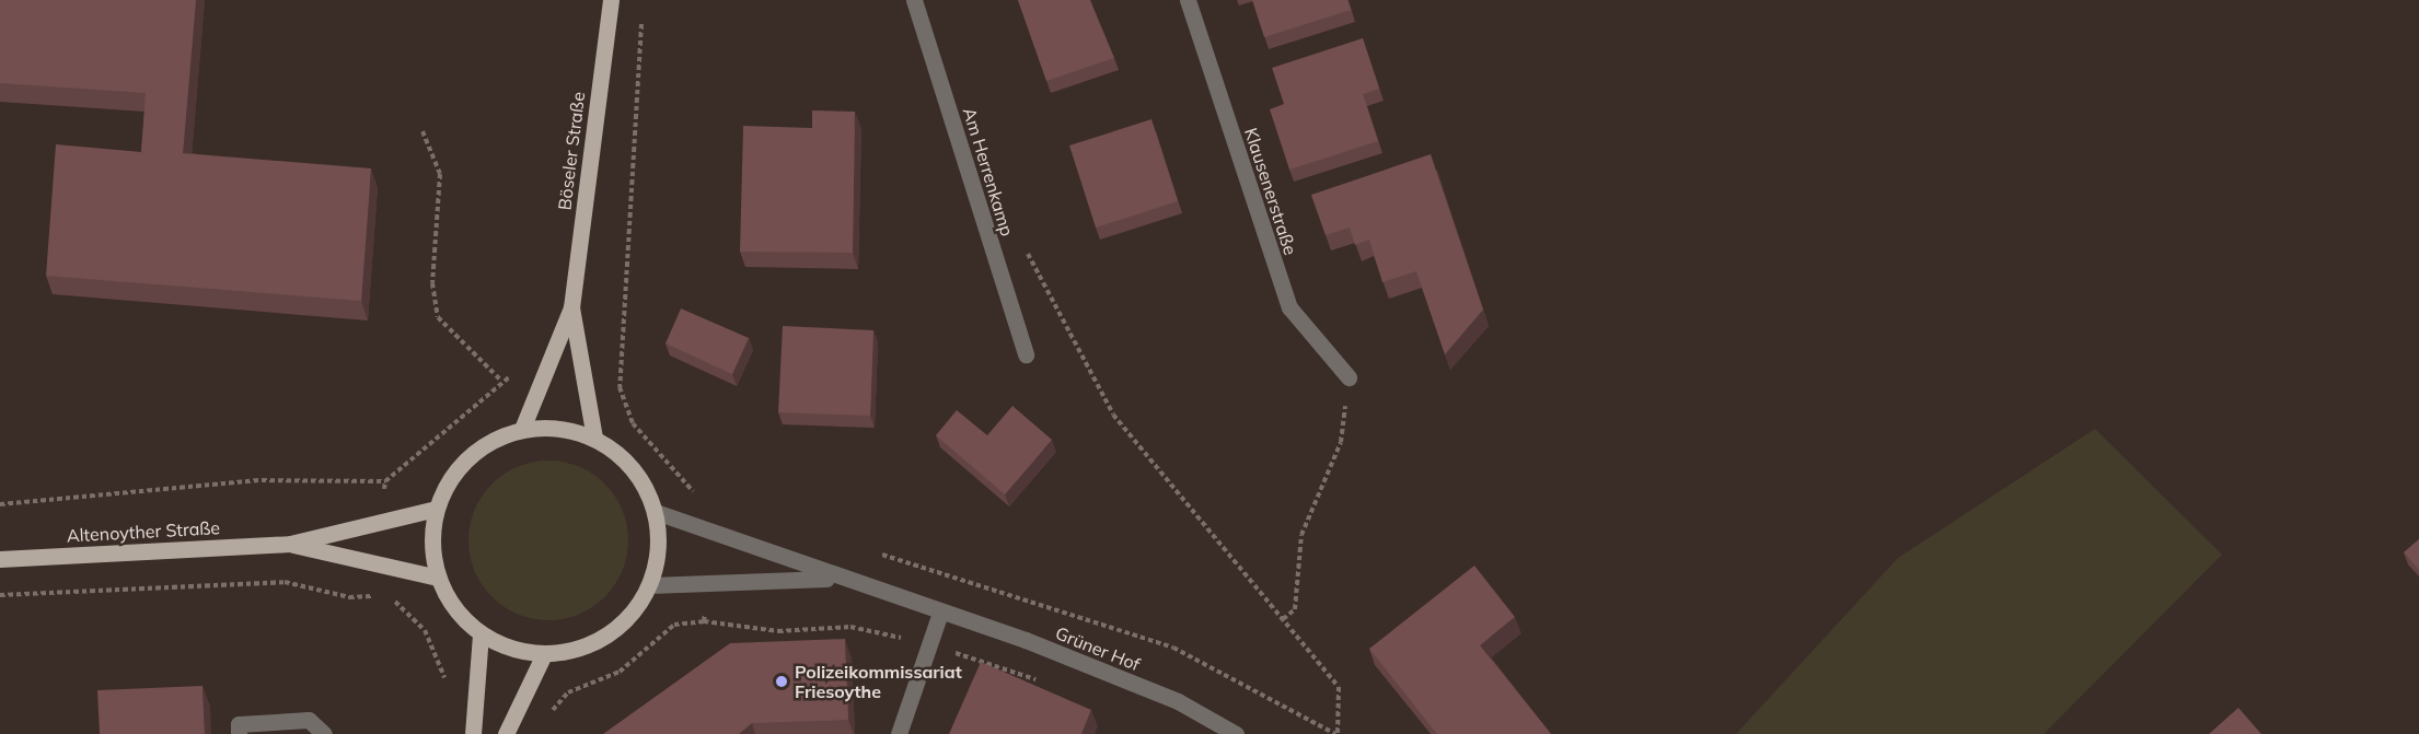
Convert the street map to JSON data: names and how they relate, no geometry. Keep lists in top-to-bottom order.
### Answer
{
  "streets": {
    "main road": ["Böseler Straße", "Altenoyther Straße"],
    "street": ["Am Herrenkamp", "Klausenerstraße", "Grüner Hof"]
  },
  "crossings": [
    ["Böseler Straße", "Altenoyther Straße"],
    ["Böseler Straße", "Grüner Hof"],
    ["Altenoyther Straße", "Grüner Hof"]
  ],
  "places": ["Polizeikommissariat Friesoythe"]
}
